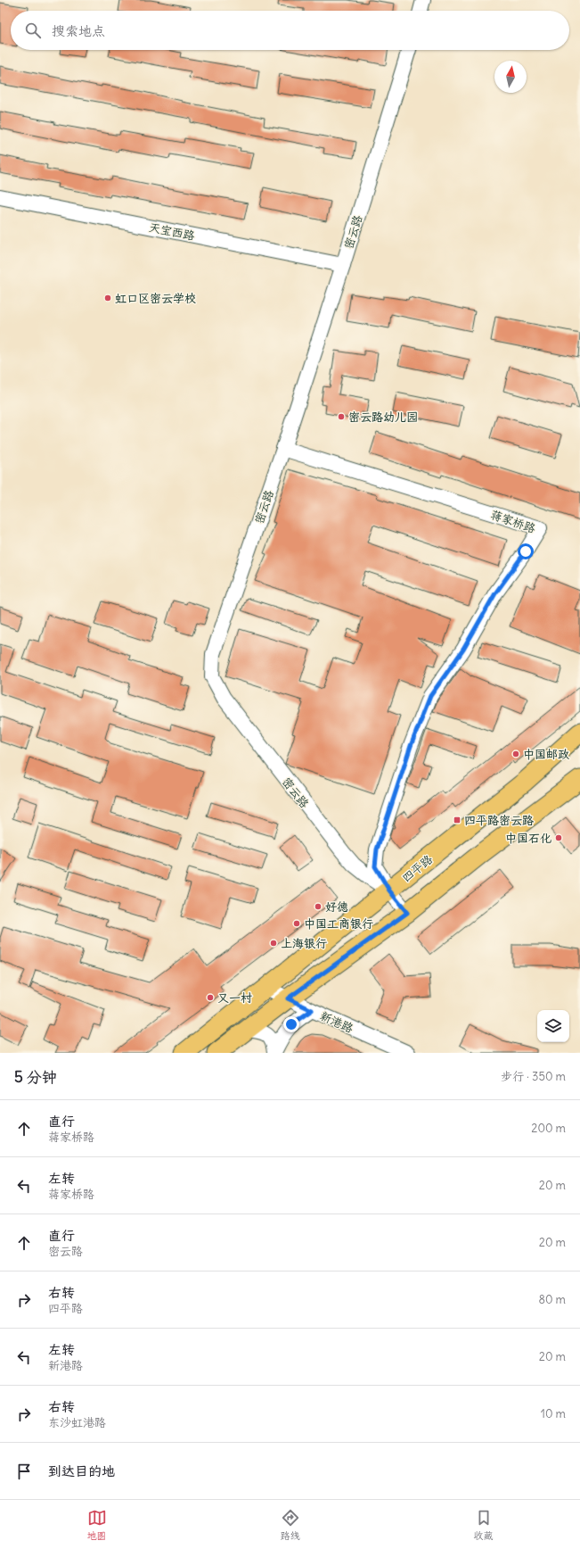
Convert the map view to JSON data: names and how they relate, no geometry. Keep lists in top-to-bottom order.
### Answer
{
  "streets": {
    "main road": ["四平路"],
    "street": [
      "天宝西路",
      "密云路",
      "蒋家桥路",
      "新港路"
    ]
  },
  "crossings": [
    ["天宝西路", "密云路"],
    ["密云路", "蒋家桥路"],
    ["密云路", "四平路"],
    ["蒋家桥路", "四平路"],
    ["四平路", "新港路"]
  ],
  "places": {
    "other": [
      "虹口区密云学校",
      "密云路幼儿园",
      "中国邮政",
      "中国石化",
      "好德",
      "中国工商银行",
      "上海银行",
      "又一村"
    ],
    "transit": ["四平路密云路"]
  },
  "north": "top",
  "page": {
    "search": "搜索地点",
    "heading": ["5 分钟", "步行 · 350 m"],
    "list": [
      ["直行", "蒋家桥路", "200 m"],
      ["左转", "蒋家桥路", "20 m"],
      ["直行", "密云路", "20 m"],
      ["右转", "四平路", "80 m"],
      ["左转", "新港路", "20 m"],
      ["右转", "东沙虹港路", "10 m"],
      "到达目的地"
    ],
    "nav": ["地图", "路线", "收藏"]
  }
}
